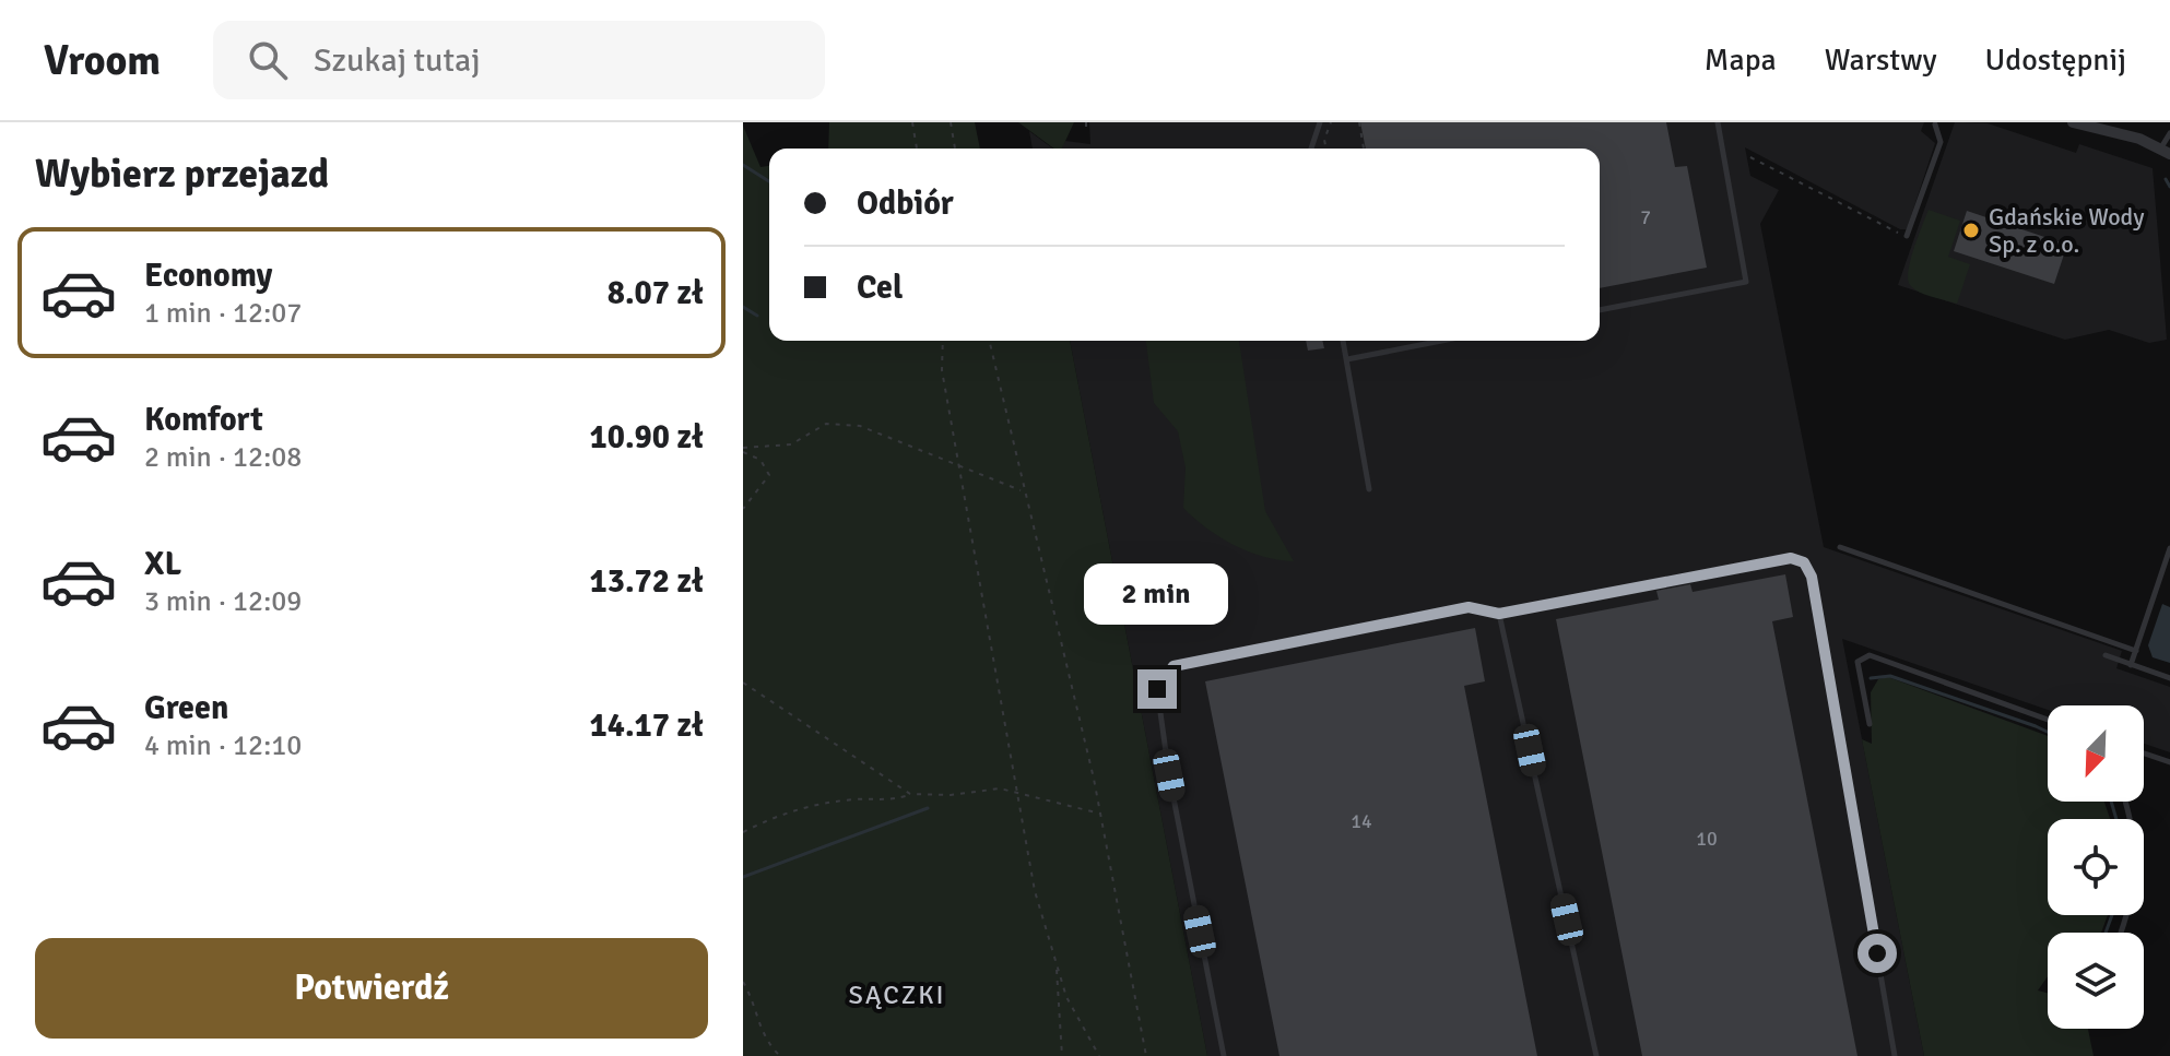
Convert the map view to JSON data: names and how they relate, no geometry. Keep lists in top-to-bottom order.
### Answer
{
  "districts": ["SĄCZKI"],
  "places": ["Gdańskie Wody Sp. z o.o."],
  "house_numbers": ["7", "14", "10"],
  "north": "bottom left",
  "page": {
    "header": "Vroom",
    "search": "Szukaj tutaj",
    "nav": ["Mapa", "Warstwy", "Udostępnij"],
    "heading": "Wybierz przejazd",
    "banner": ["Odbiór", "Cel"],
    "list": [
      {
        "name": "Economy",
        "note": "1 min · 12:07",
        "value": "8.07 zł"
      },
      {
        "name": "Komfort",
        "note": "2 min · 12:08",
        "value": "10.90 zł"
      },
      {
        "name": "XL",
        "note": "3 min · 12:09",
        "value": "13.72 zł"
      },
      {
        "name": "Green",
        "note": "4 min · 12:10",
        "value": "14.17 zł"
      }
    ],
    "bubble": "2 min",
    "buttons": "Potwierdź"
  }
}
